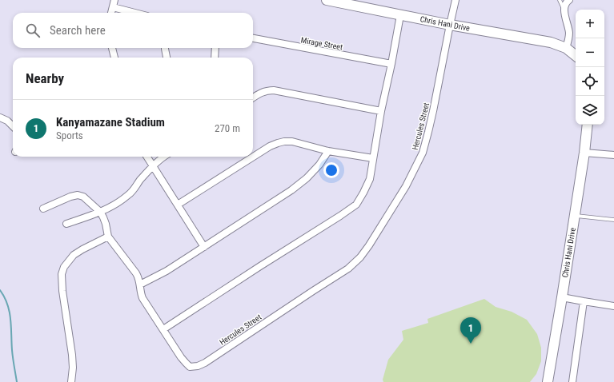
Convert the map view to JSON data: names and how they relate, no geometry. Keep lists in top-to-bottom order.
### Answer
{
  "streets": {
    "street": ["Chris Hani Drive", "Mirage Street", "Hercules Street"]
  },
  "crossings": [
    ["Chris Hani Drive", "Hercules Street"]
  ],
  "page": {
    "map_buttons": ["+", "−"],
    "search": "Search here",
    "heading": "Nearby",
    "list": [
      {
        "mark": "1",
        "name": "Kanyamazane Stadium",
        "note": "Sports",
        "value": "270 m"
      }
    ],
    "pins": "1"
  }
}
